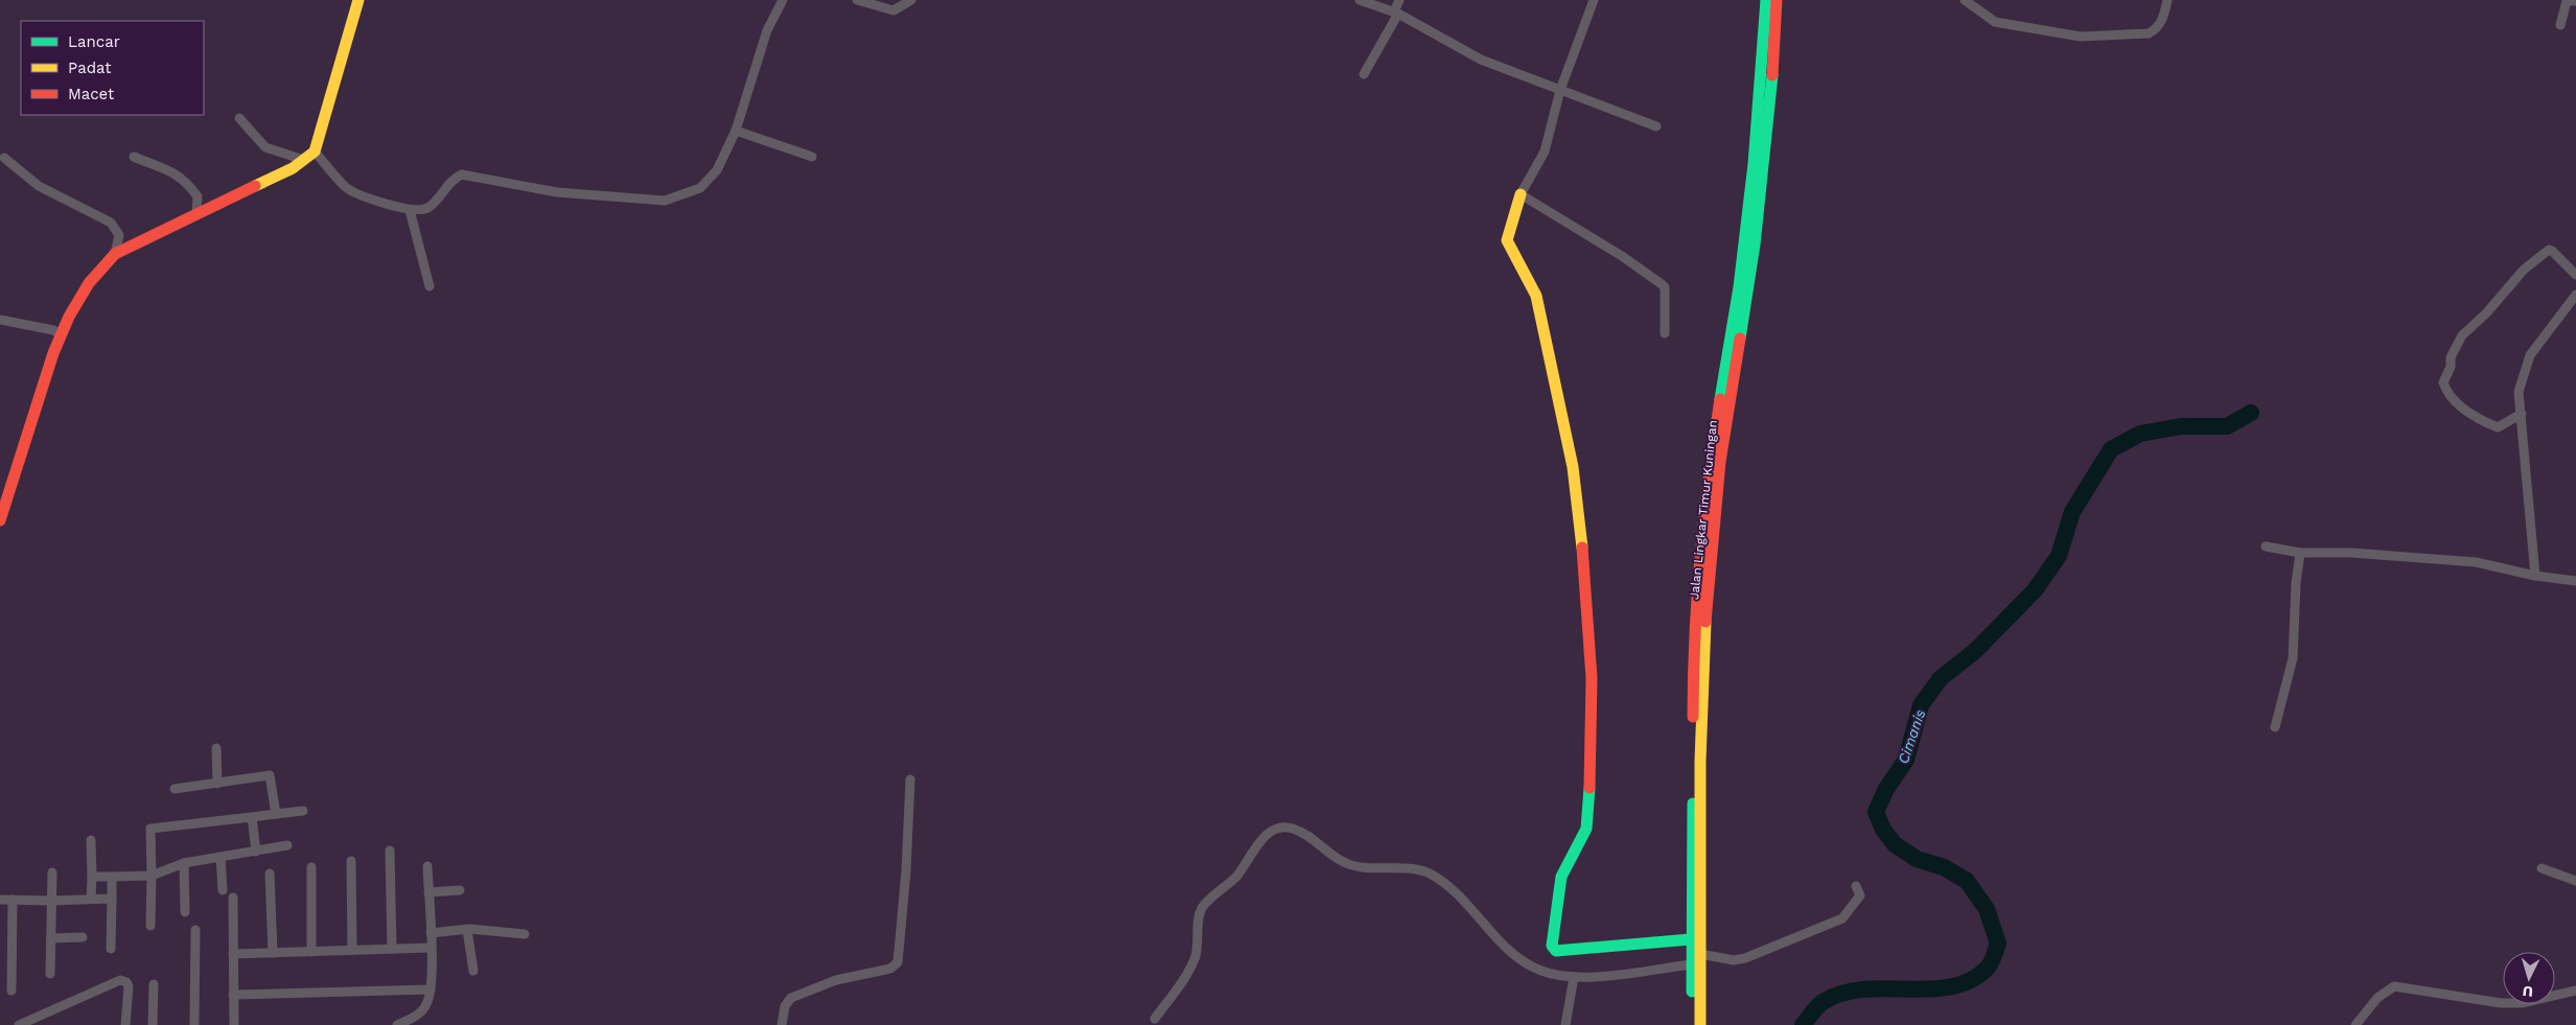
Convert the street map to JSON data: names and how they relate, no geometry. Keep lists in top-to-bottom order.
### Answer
{
  "streets": {
    "main road": ["Jalan Lingkar Timur Kuningan"]
  },
  "water": ["Cimanis"],
  "legend": ["Lancar", "Padat", "Macet"],
  "north": "bottom"
}
